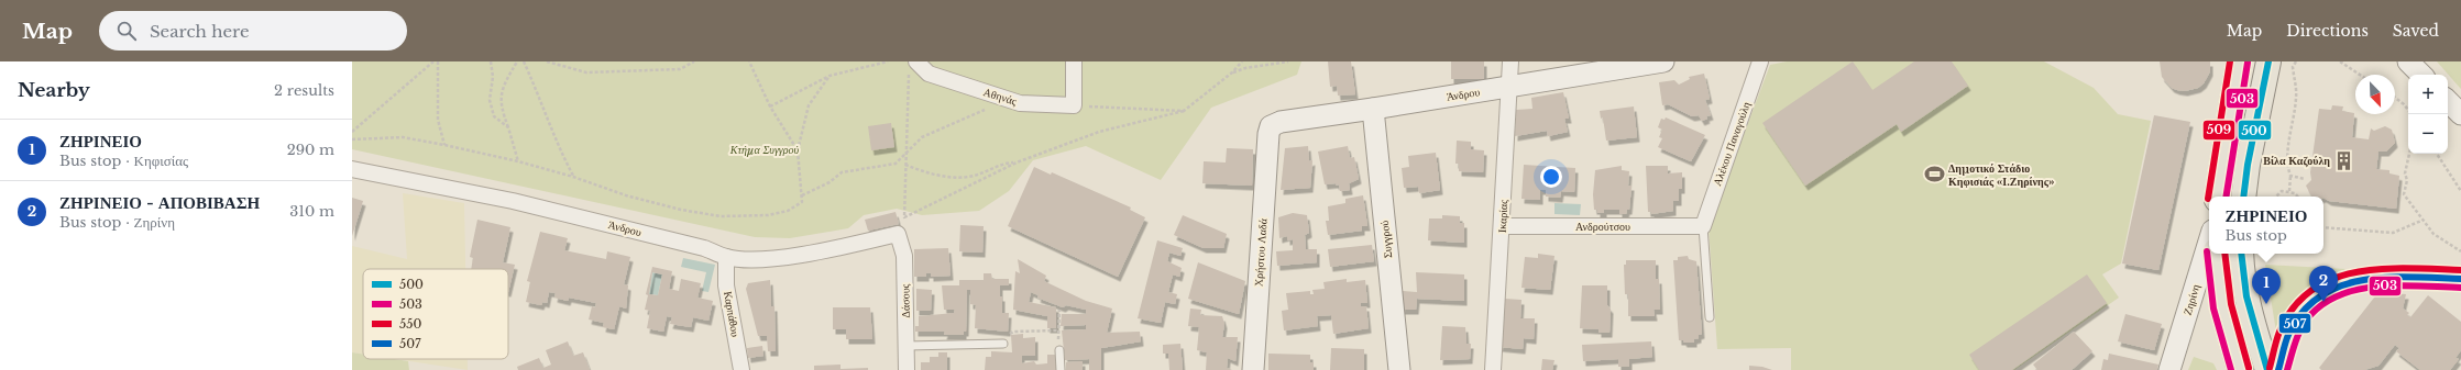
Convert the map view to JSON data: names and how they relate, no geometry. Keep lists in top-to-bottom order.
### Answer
{
  "streets": {
    "main road": [
      "Άνδρου",
      "Συγγρού",
      "Χρήστου Λαδά",
      "Ζηρίνη"
    ],
    "street": [
      "Αθηνάς",
      "Αλέκου Παναγούλη",
      "Ικαρίας",
      "Ανδρούτσου",
      "Δάσους",
      "Καρπάθου"
    ]
  },
  "crossings": [
    ["Άνδρου", "Ικαρίας"],
    ["Άνδρου", "Συγγρού"],
    ["Άνδρου", "Χρήστου Λαδά"],
    ["Άνδρου", "Δάσους"],
    ["Άνδρου", "Καρπάθου"],
    ["Αλέκου Παναγούλη", "Ανδρούτσου"],
    ["Ικαρίας", "Ανδρούτσου"]
  ],
  "parks": ["Κτήμα Συγγρού"],
  "places": {
    "building": ["Βίλα Καζούλη"],
    "sports": ["Δημοτικό Στάδιο Κηφισιάς «Ι.Ζηρίνης»"]
  },
  "lines": [
    "transit line 500",
    "transit line 509",
    "transit line 503",
    "transit line 507"
  ],
  "legend": [
    "500",
    "503",
    "550",
    "507"
  ],
  "north": "bottom right",
  "page": {
    "header": "Map",
    "search": "Search here",
    "nav": ["Map", "Directions", "Saved"],
    "heading": ["Nearby", "2 results"],
    "map_buttons": ["+", "−"],
    "list": [
      {
        "mark": "1",
        "name": "ΖΗΡΙΝΕΙΟ",
        "note": "Bus stop · Κηφισίας",
        "value": "290 m"
      },
      {
        "mark": "2",
        "name": "ΖΗΡΙΝΕΙΟ - ΑΠΟΒΙΒΑΣΗ",
        "note": "Bus stop · Ζηρίνη",
        "value": "310 m"
      }
    ],
    "popup": ["ΖΗΡΙΝΕΙΟ", "Bus stop"],
    "pins": ["2", "1"]
  }
}
